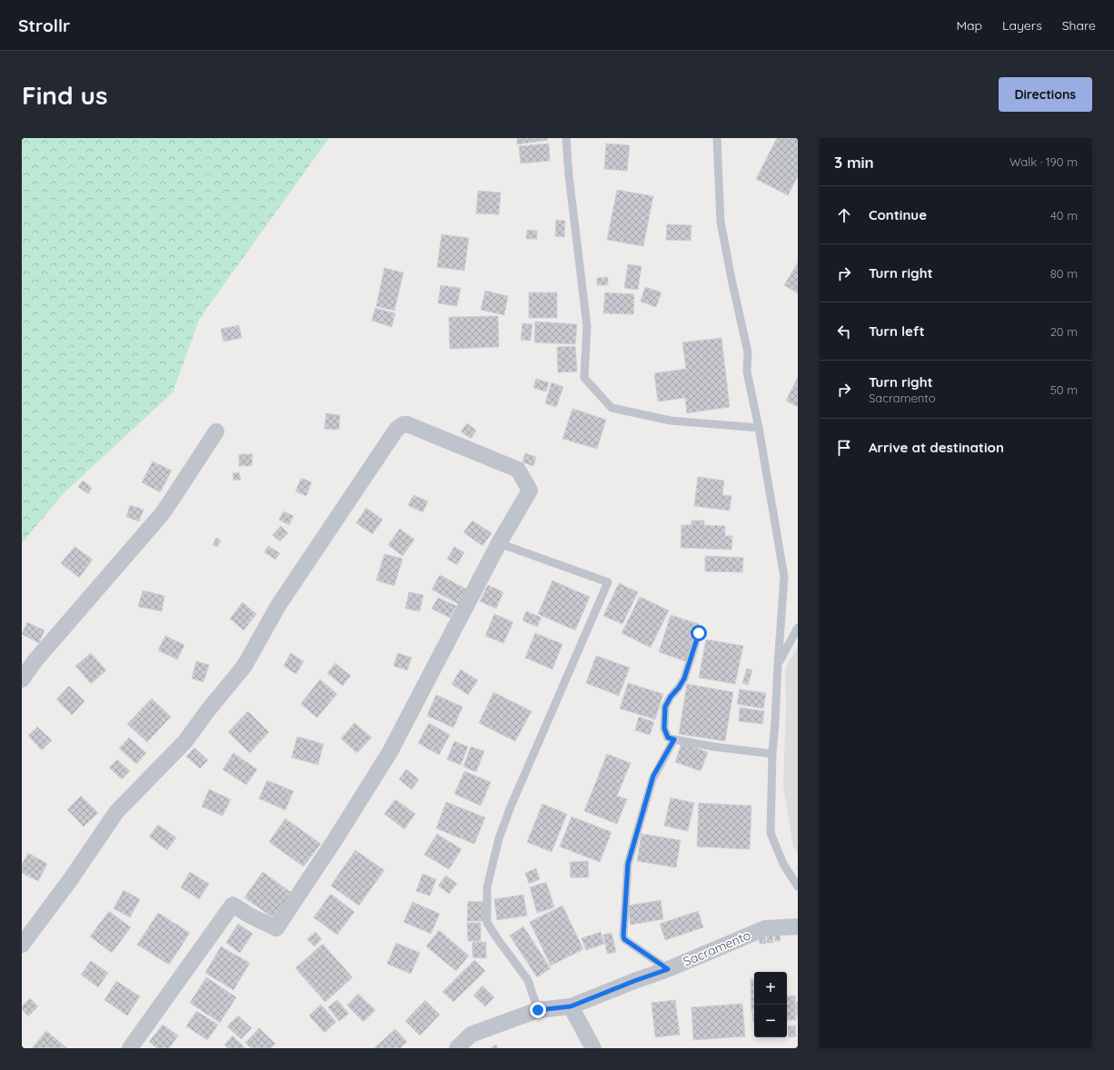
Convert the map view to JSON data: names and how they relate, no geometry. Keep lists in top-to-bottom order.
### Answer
{
  "streets": {
    "street": ["Sacramento"]
  },
  "page": {
    "header": "Strollr",
    "nav": ["Map", "Layers", "Share"],
    "buttons": "Directions",
    "title": "Find us",
    "heading": ["3 min", "Walk · 190 m"],
    "list": [
      ["Continue", "40 m"],
      ["Turn right", "80 m"],
      ["Turn left", "20 m"],
      ["Turn right", "Sacramento", "50 m"],
      "Arrive at destination"
    ],
    "map_buttons": ["+", "−"]
  }
}
